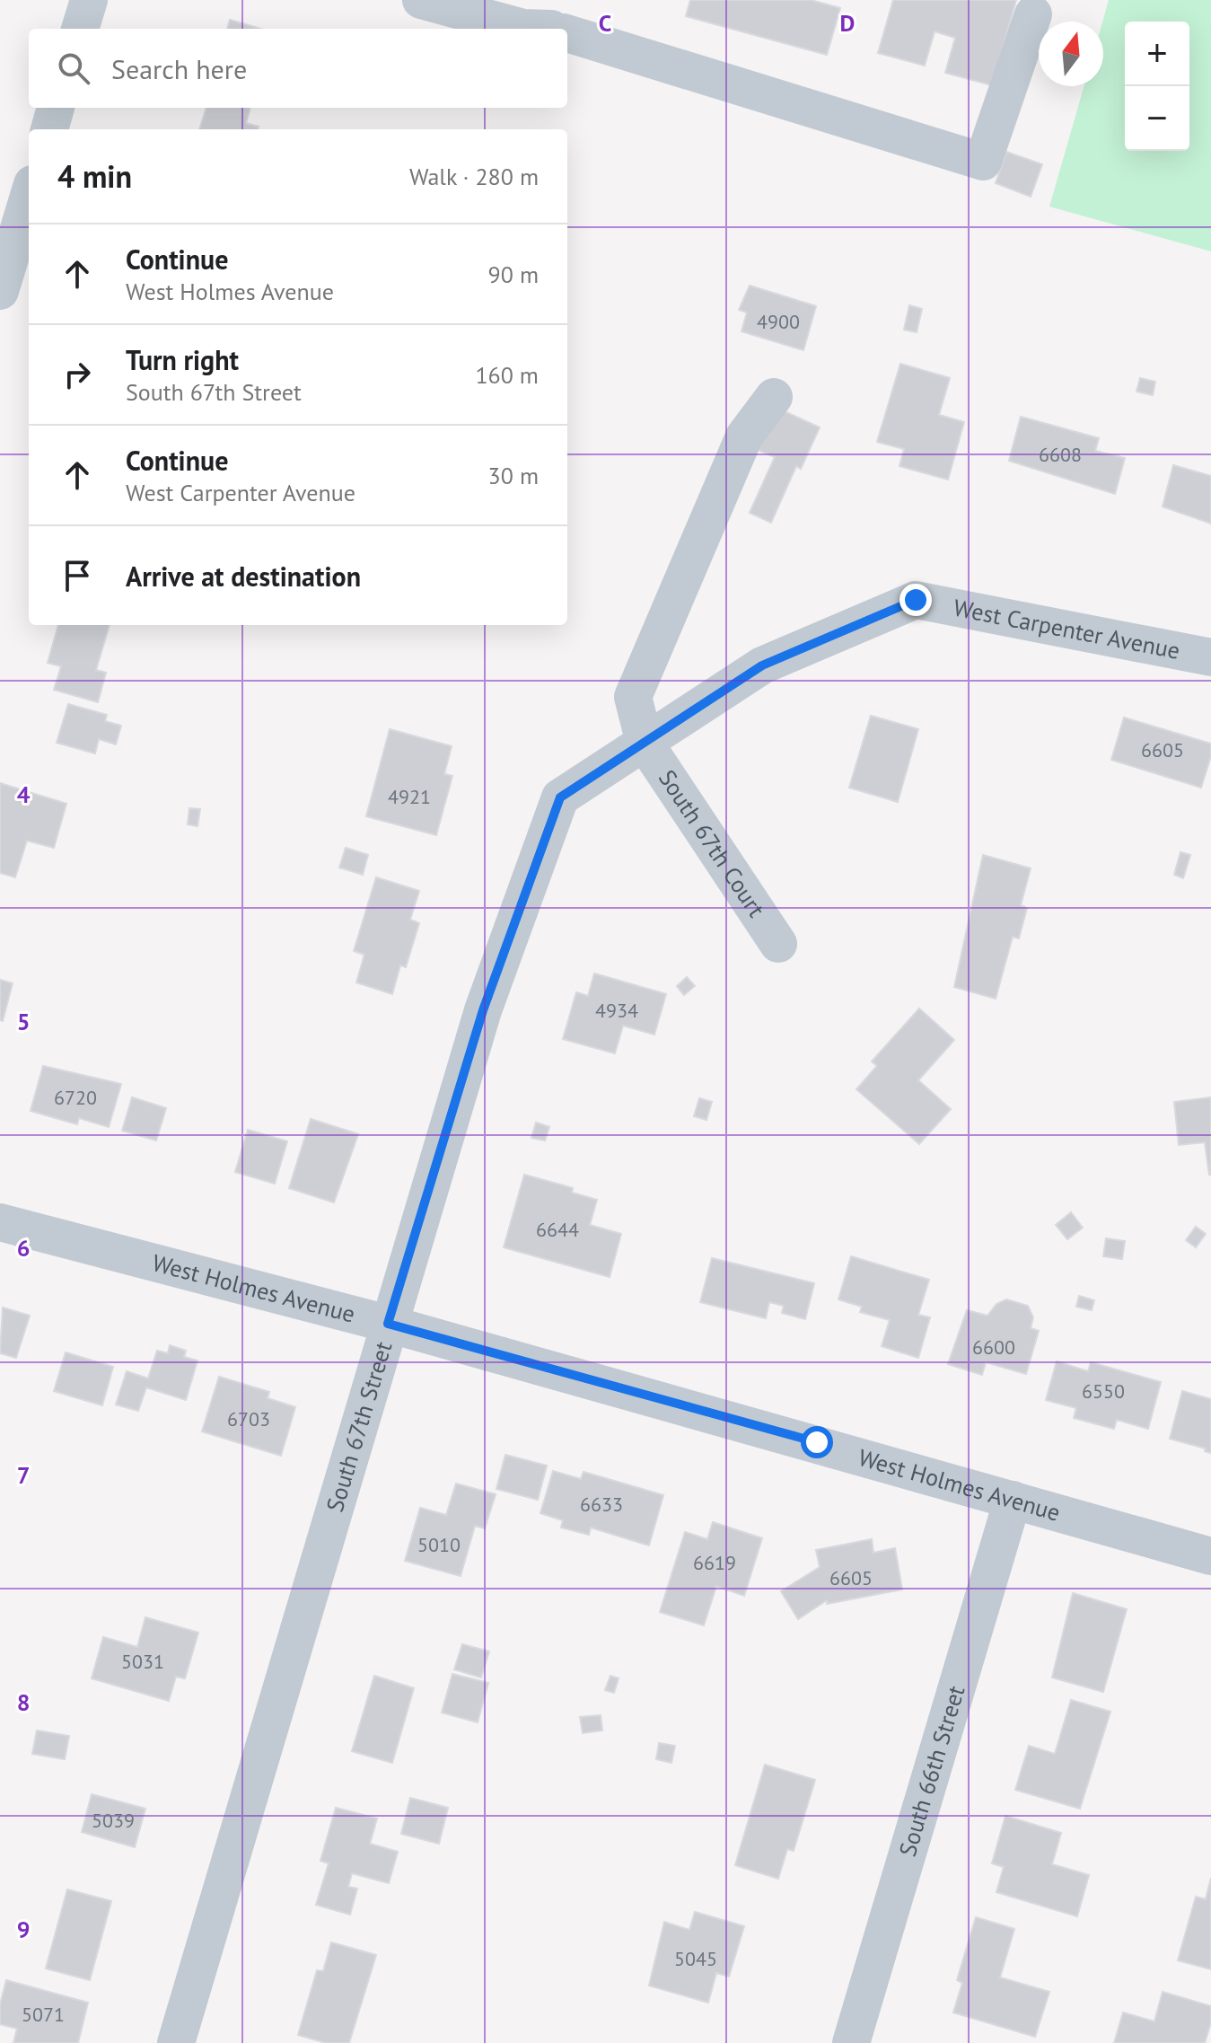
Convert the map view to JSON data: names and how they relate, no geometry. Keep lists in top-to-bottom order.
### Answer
{
  "streets": {
    "street": [
      "West Carpenter Avenue",
      "South 67th Court",
      "West Holmes Avenue",
      "South 67th Street",
      "South 66th Street"
    ]
  },
  "crossings": [
    ["West Carpenter Avenue", "South 67th Street"],
    ["South 67th Court", "South 67th Street"],
    ["West Holmes Avenue", "South 67th Street"],
    ["West Holmes Avenue", "South 66th Street"]
  ],
  "house_numbers": [
    "4900",
    "6608",
    "6605",
    "4921",
    "4934",
    "6720",
    "6644",
    "6600",
    "6550",
    "6703",
    "6633",
    "5010",
    "6619",
    "6605",
    "5031",
    "5039",
    "5045",
    "5071"
  ],
  "north": "top",
  "page": {
    "map_buttons": ["+", "−"],
    "search": "Search here",
    "heading": ["4 min", "Walk · 280 m"],
    "list": [
      ["Continue", "West Holmes Avenue", "90 m"],
      ["Turn right", "South 67th Street", "160 m"],
      ["Continue", "West Carpenter Avenue", "30 m"],
      "Arrive at destination"
    ]
  },
  "grid": {
    "columns": ["C", "D"],
    "rows": [
      "4",
      "5",
      "6",
      "7",
      "8",
      "9"
    ]
  }
}
